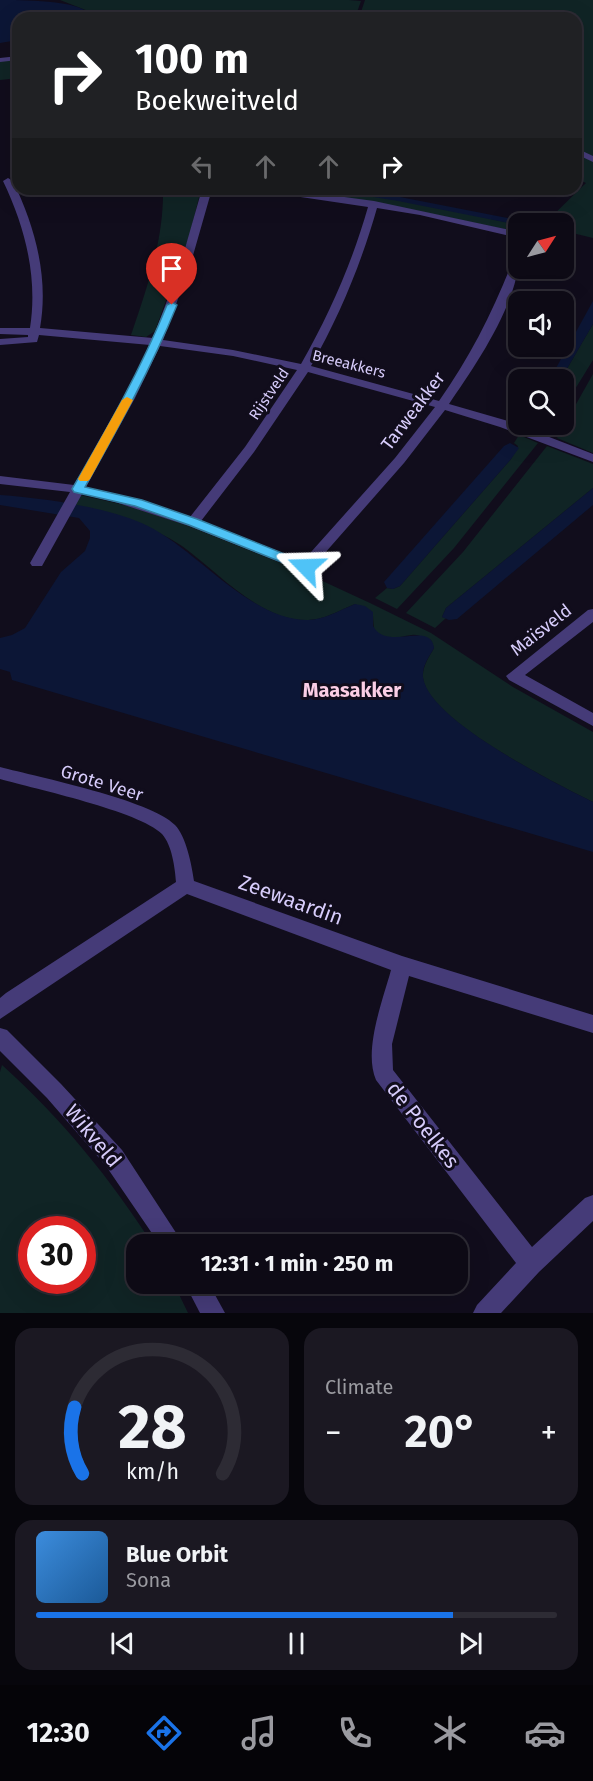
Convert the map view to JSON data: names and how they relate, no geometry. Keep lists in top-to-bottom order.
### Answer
{
  "streets": {
    "street": [
      "Breeakkers",
      "Rijstveld",
      "Tarweakker",
      "Maïsveld",
      "Grote Veer",
      "Zeewaardin",
      "de Poelkes",
      "Wikveld"
    ]
  },
  "crossings": [
    ["Breeakkers", "Rijstveld"],
    ["Breeakkers", "Tarweakker"],
    ["Rijstveld", "Tarweakker"],
    ["Grote Veer", "Zeewaardin"],
    ["Zeewaardin", "de Poelkes"]
  ],
  "districts": ["Maasakker"],
  "north": "top right",
  "page": {
    "turn": ["100 m", "Boekweitveld"],
    "limit": "30",
    "trip": "12:31 · 1 min · 250 m",
    "tile": "Climate",
    "heat": ["−", "20°", "+"],
    "song": ["Blue Orbit", "Sona"],
    "tabs": "12:30",
    "gauge": ["28", "km/h"]
  }
}
